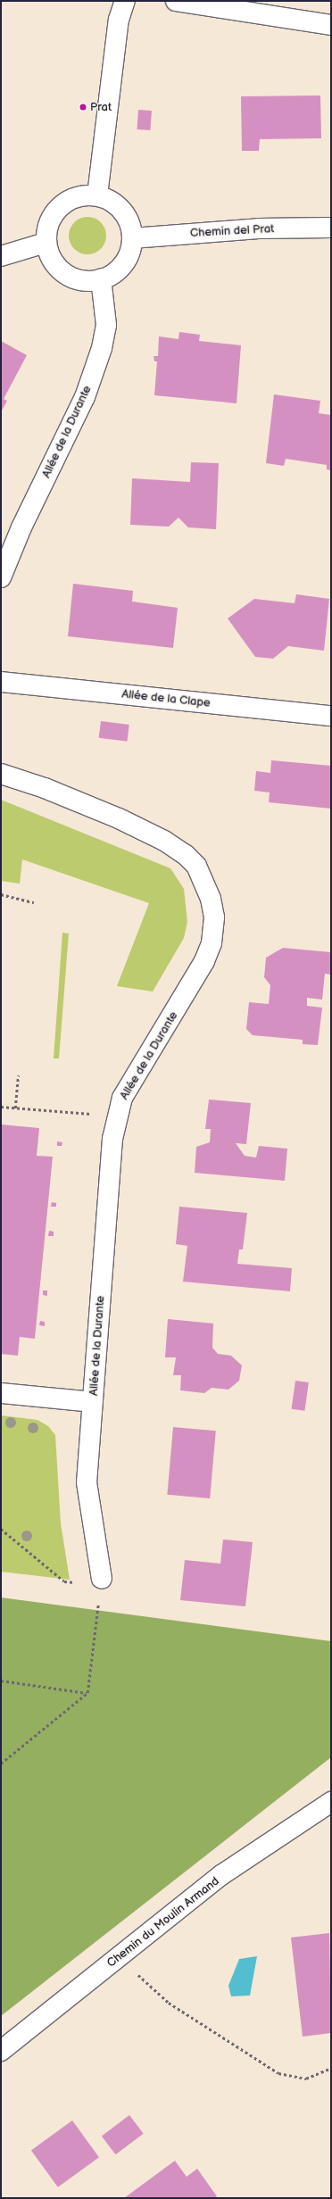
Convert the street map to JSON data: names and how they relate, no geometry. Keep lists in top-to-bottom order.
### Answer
{
  "streets": {
    "street": [
      "Chemin del Prat",
      "Allée de la Durante",
      "Allée de la Clape",
      "Chemin du Moulin Armand"
    ]
  },
  "crossings": [
    ["Chemin del Prat", "Allée de la Durante"]
  ],
  "places": ["Prat"]
}
